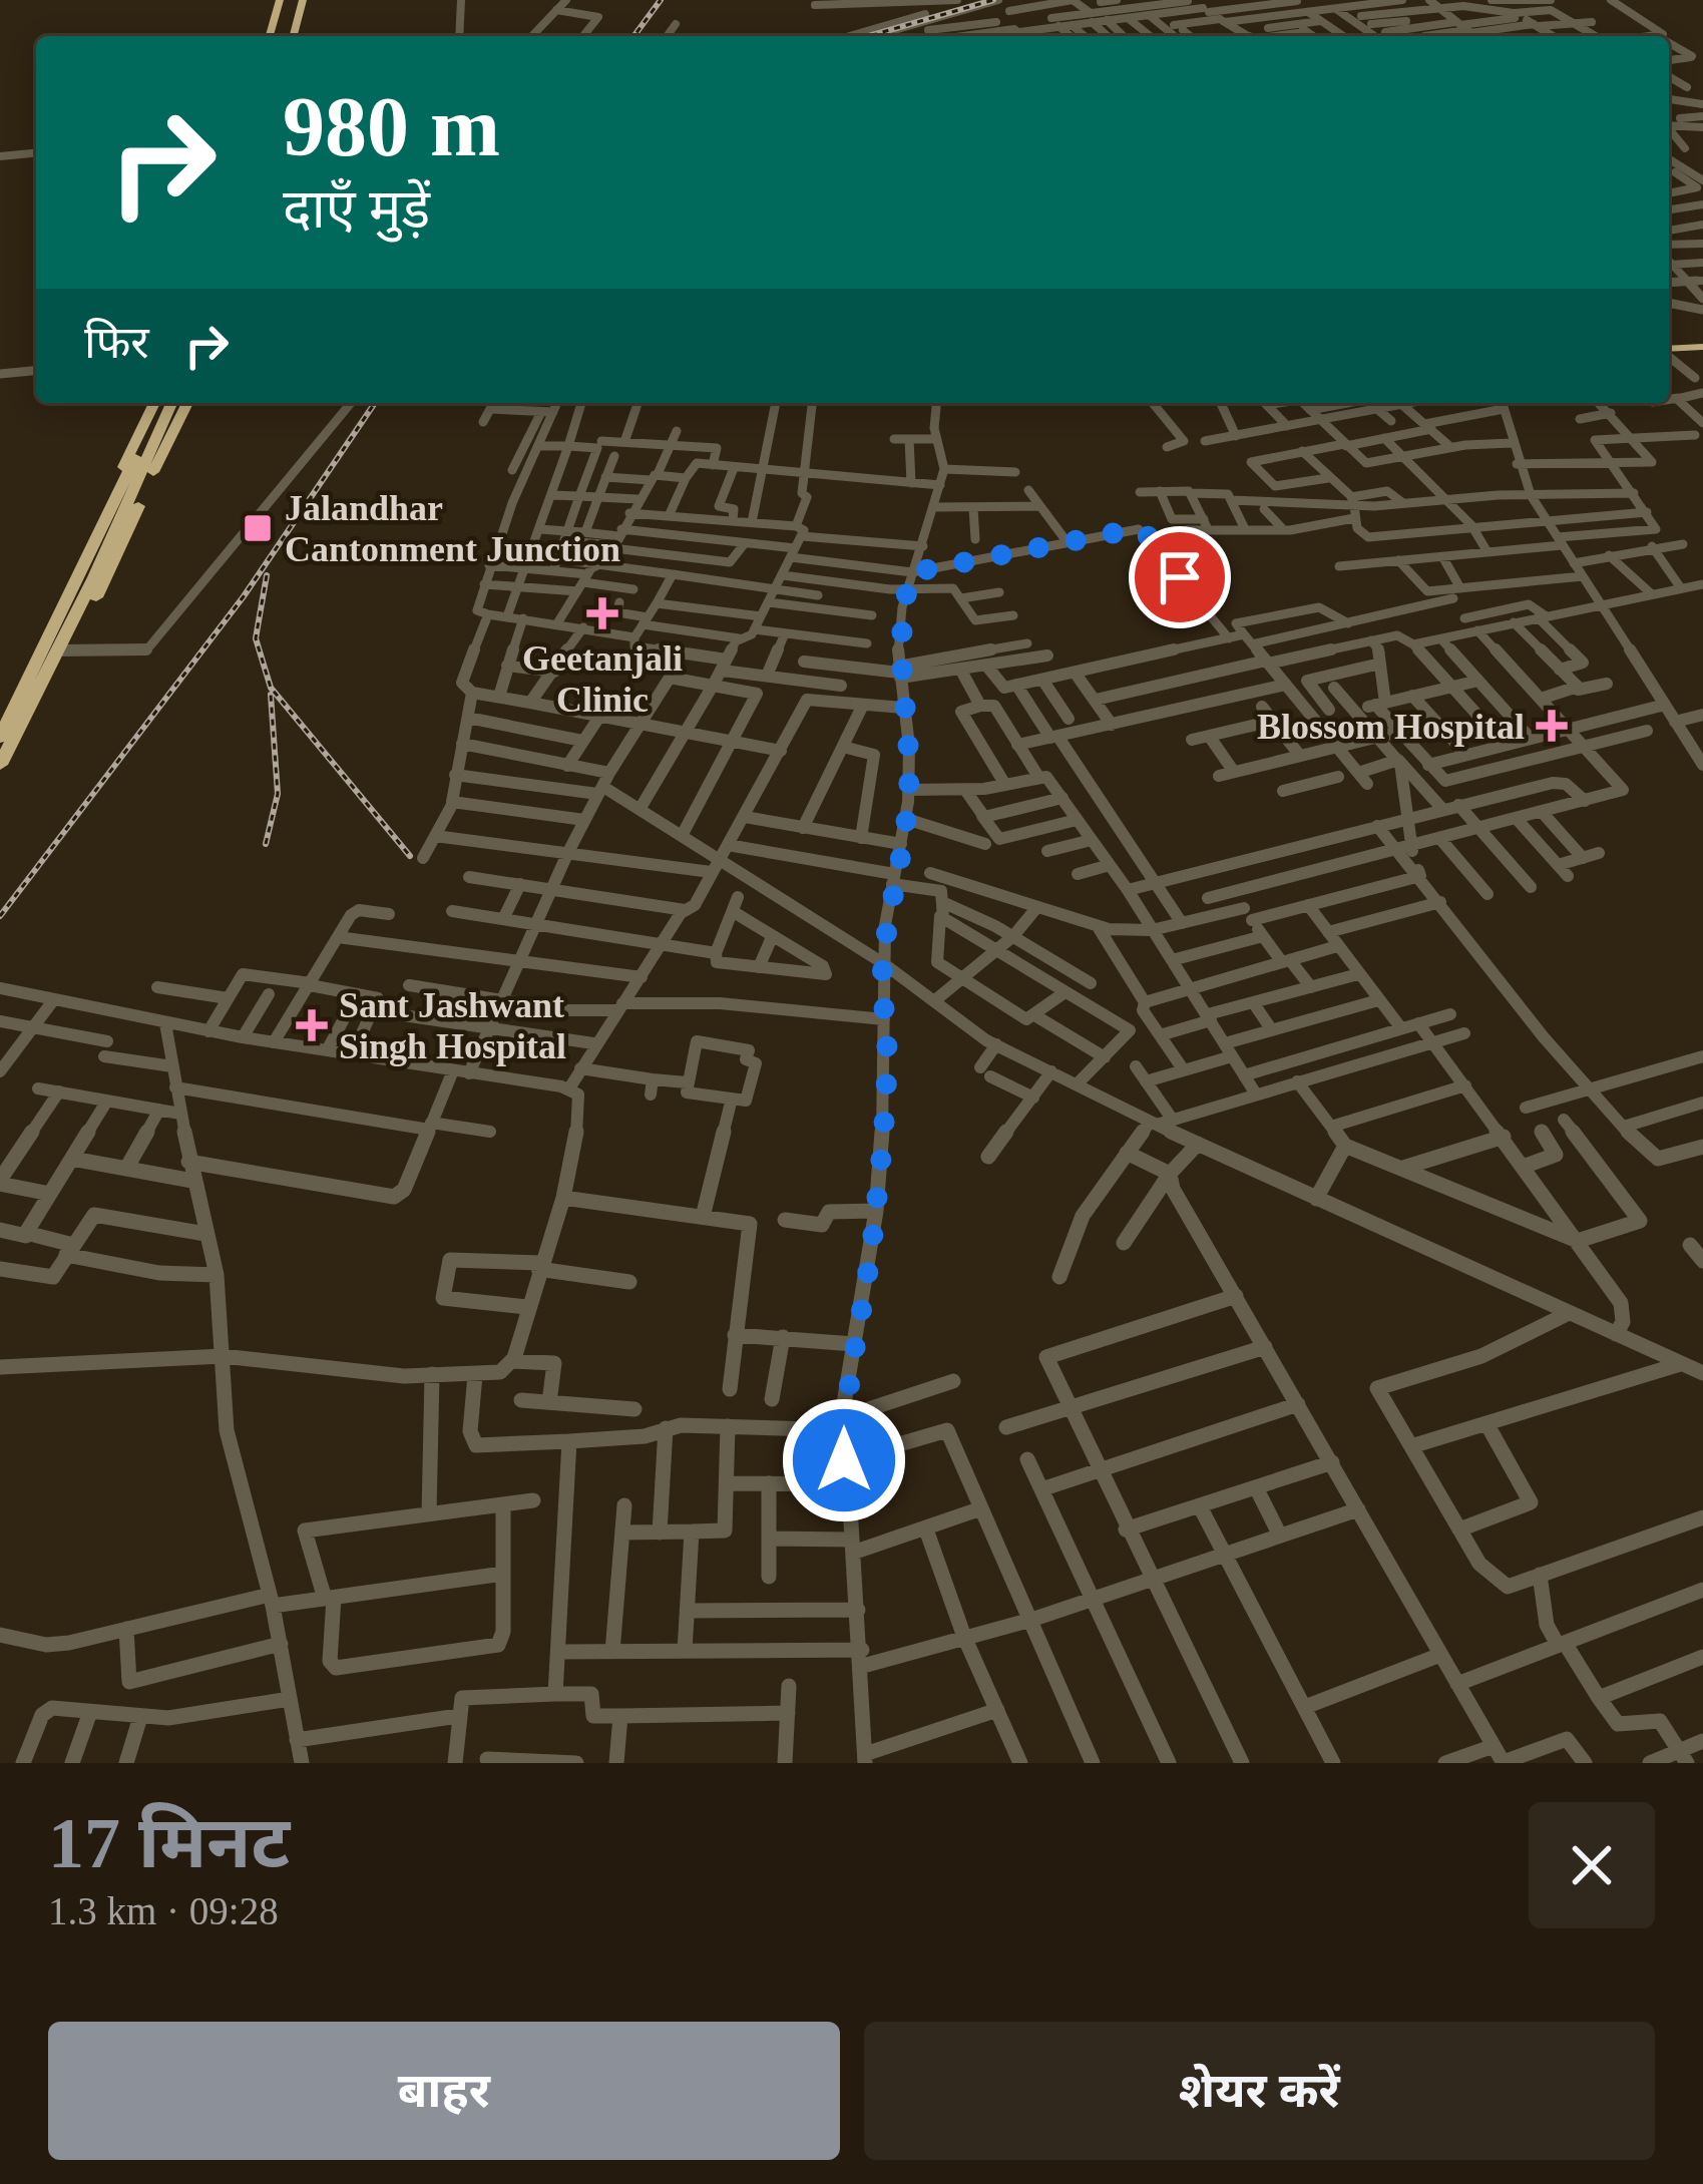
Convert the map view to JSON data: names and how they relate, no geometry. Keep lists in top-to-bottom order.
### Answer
{
  "places": {
    "transit": ["Jalandhar Cantonment Junction"],
    "health": ["Geetanjali Clinic", "Blossom Hospital", "Sant Jashwant Singh Hospital"]
  },
  "page": {
    "turn": ["980 m", "दाएँ मुड़ें"],
    "then": "फिर",
    "heading": ["17 मिनट", "1.3 km · 09:28"],
    "buttons": ["बाहर", "शेयर करें"]
  }
}
